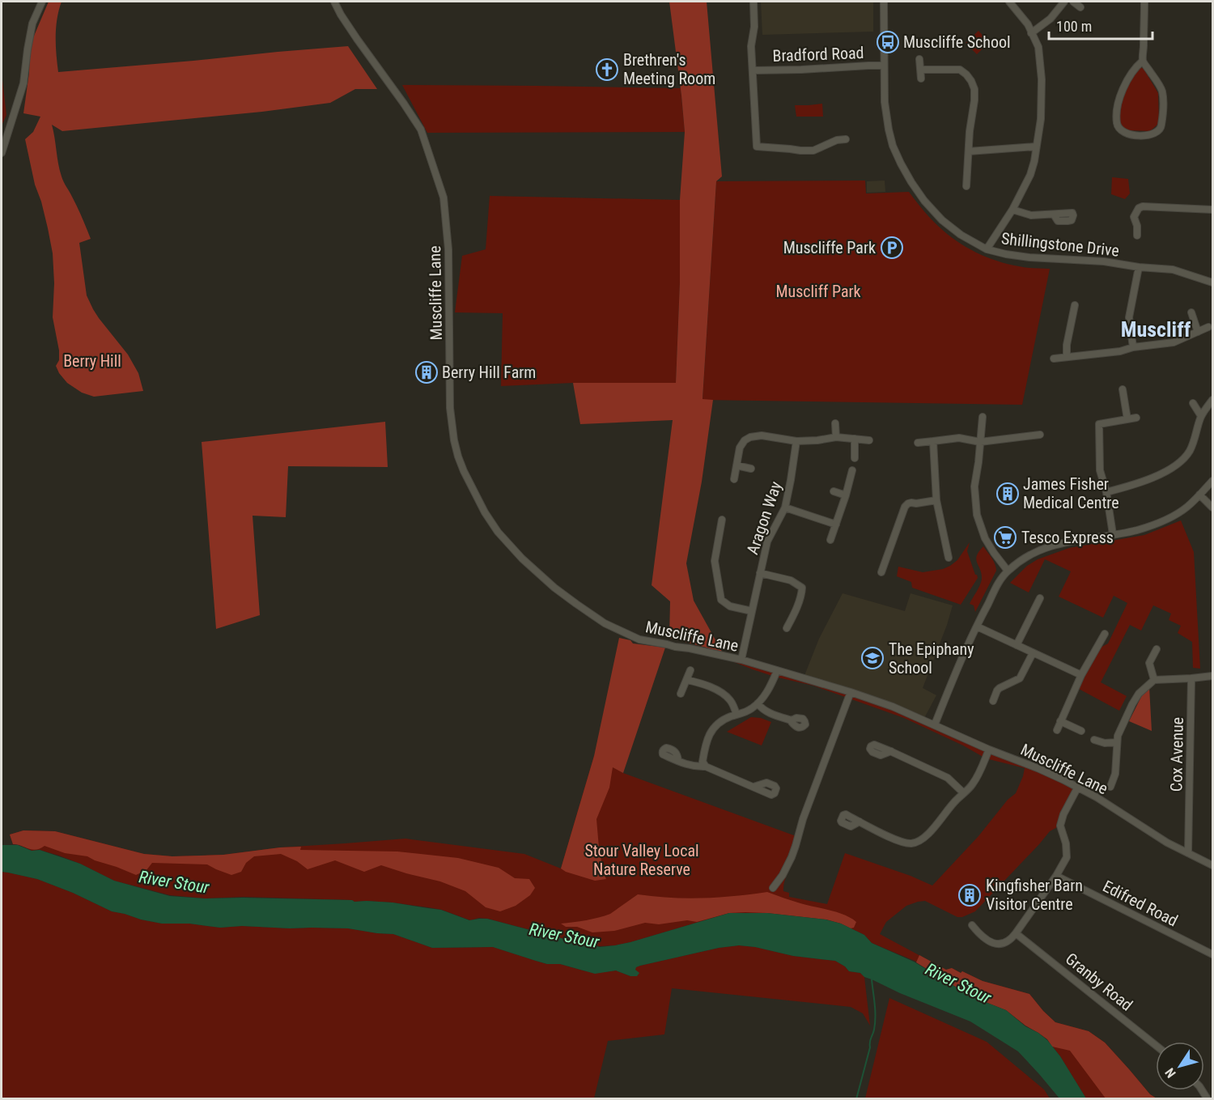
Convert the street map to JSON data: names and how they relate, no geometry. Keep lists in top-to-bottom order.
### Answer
{
  "streets": {
    "street": [
      "Bradford Road",
      "Shillingstone Drive",
      "Muscliffe Lane",
      "Aragon Way",
      "Cox Avenue",
      "Edifred Road",
      "Granby Road"
    ]
  },
  "crossings": [
    ["Bradford Road", "Shillingstone Drive"],
    ["Muscliffe Lane", "Aragon Way"],
    ["Muscliffe Lane", "Cox Avenue"]
  ],
  "districts": ["Muscliff"],
  "water": ["River Stour"],
  "parks": ["Muscliff Park", "Berry Hill", "Stour Valley Local Nature Reserve"],
  "places": {
    "bus stop": ["Muscliffe School"],
    "church": ["Brethren's Meeting Room"],
    "parking": ["Muscliffe Park"],
    "building": ["Berry Hill Farm", "James Fisher Medical Centre", "Kingfisher Barn Visitor Centre"],
    "supermarket": ["Tesco Express"],
    "school or university": ["The Epiphany School"]
  },
  "scale_bar": "100 m",
  "north": "bottom left"
}
